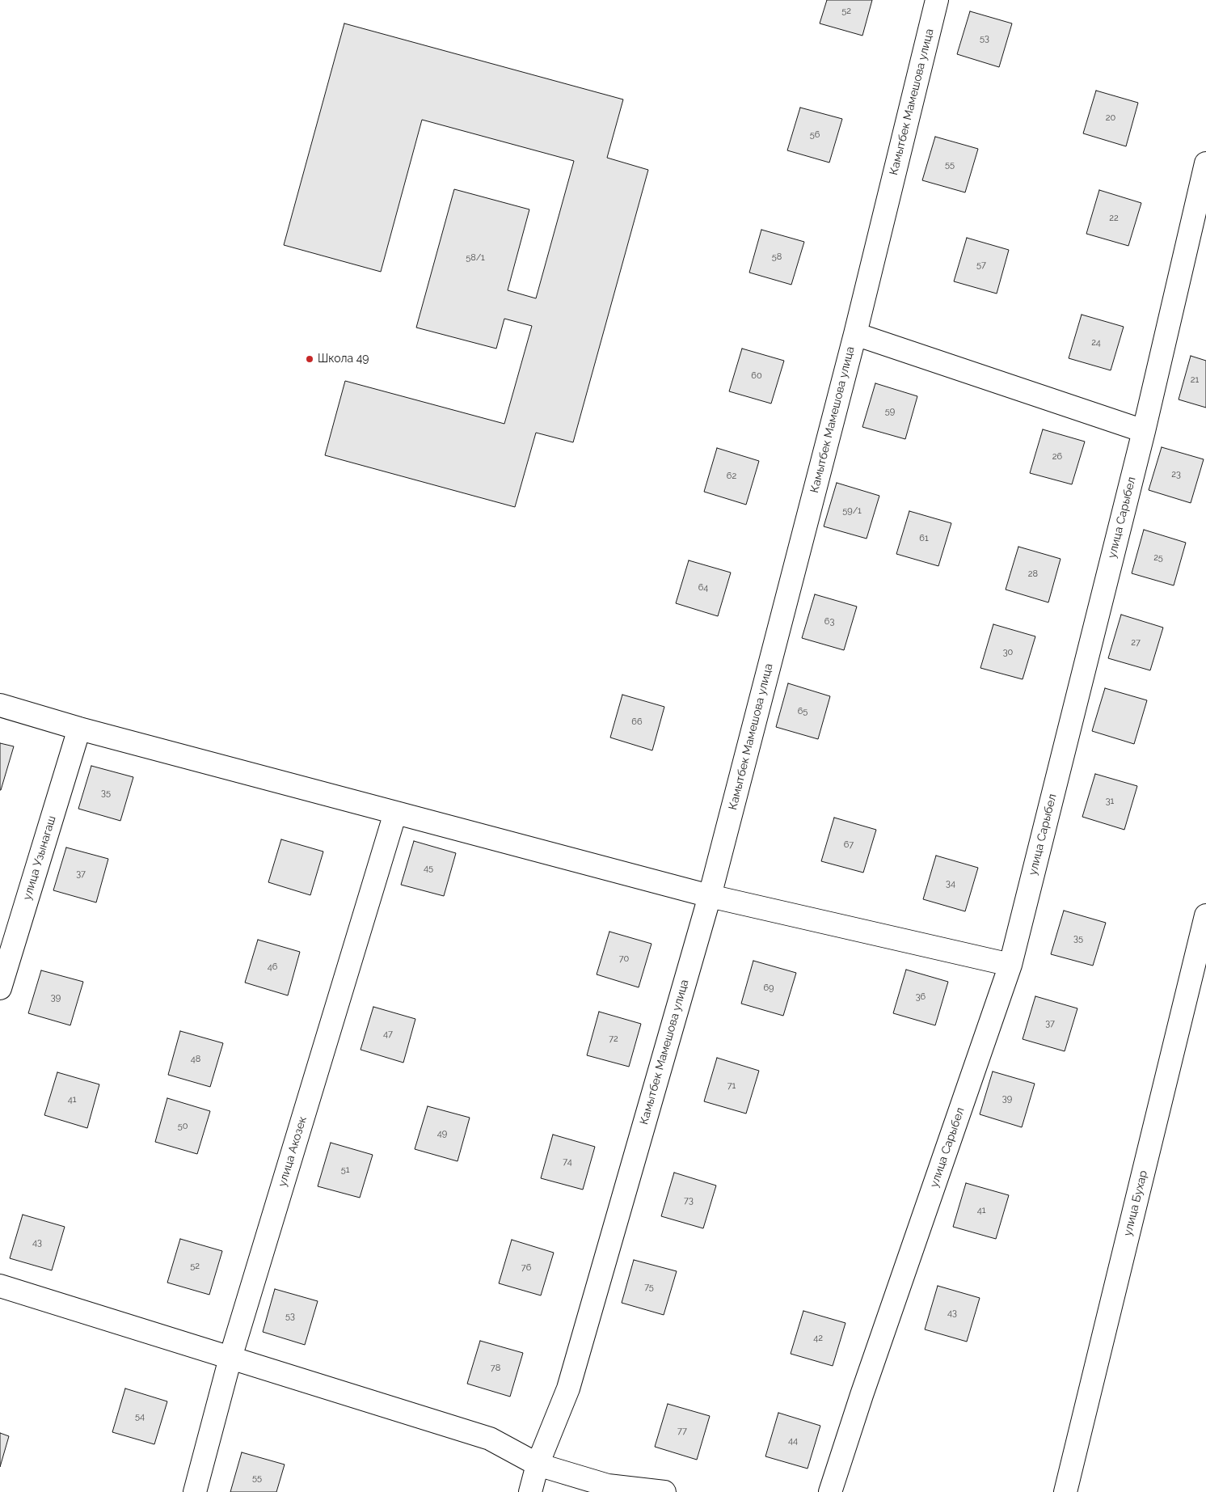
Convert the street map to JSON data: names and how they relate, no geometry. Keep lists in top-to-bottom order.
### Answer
{
  "streets": {
    "street": [
      "Камытбек Мамешова улица",
      "улица Сарыбел",
      "улица Узынагаш",
      "улица Акозек",
      "улица Бухар"
    ]
  },
  "places": ["Школа 49"],
  "house_numbers": [
    "52",
    "53",
    "20",
    "56",
    "55",
    "22",
    "58",
    "58/1",
    "57",
    "24",
    "60",
    "21",
    "59",
    "26",
    "23",
    "62",
    "59/1",
    "61",
    "25",
    "28",
    "64",
    "63",
    "27",
    "30",
    "65",
    "66",
    "35",
    "31",
    "67",
    "45",
    "37",
    "34",
    "35",
    "70",
    "46",
    "69",
    "36",
    "39",
    "37",
    "47",
    "72",
    "48",
    "71",
    "39",
    "41",
    "50",
    "49",
    "74",
    "51",
    "73",
    "41",
    "43",
    "52",
    "76",
    "75",
    "43",
    "53",
    "42",
    "78",
    "54",
    "77",
    "44",
    "55"
  ]
}
